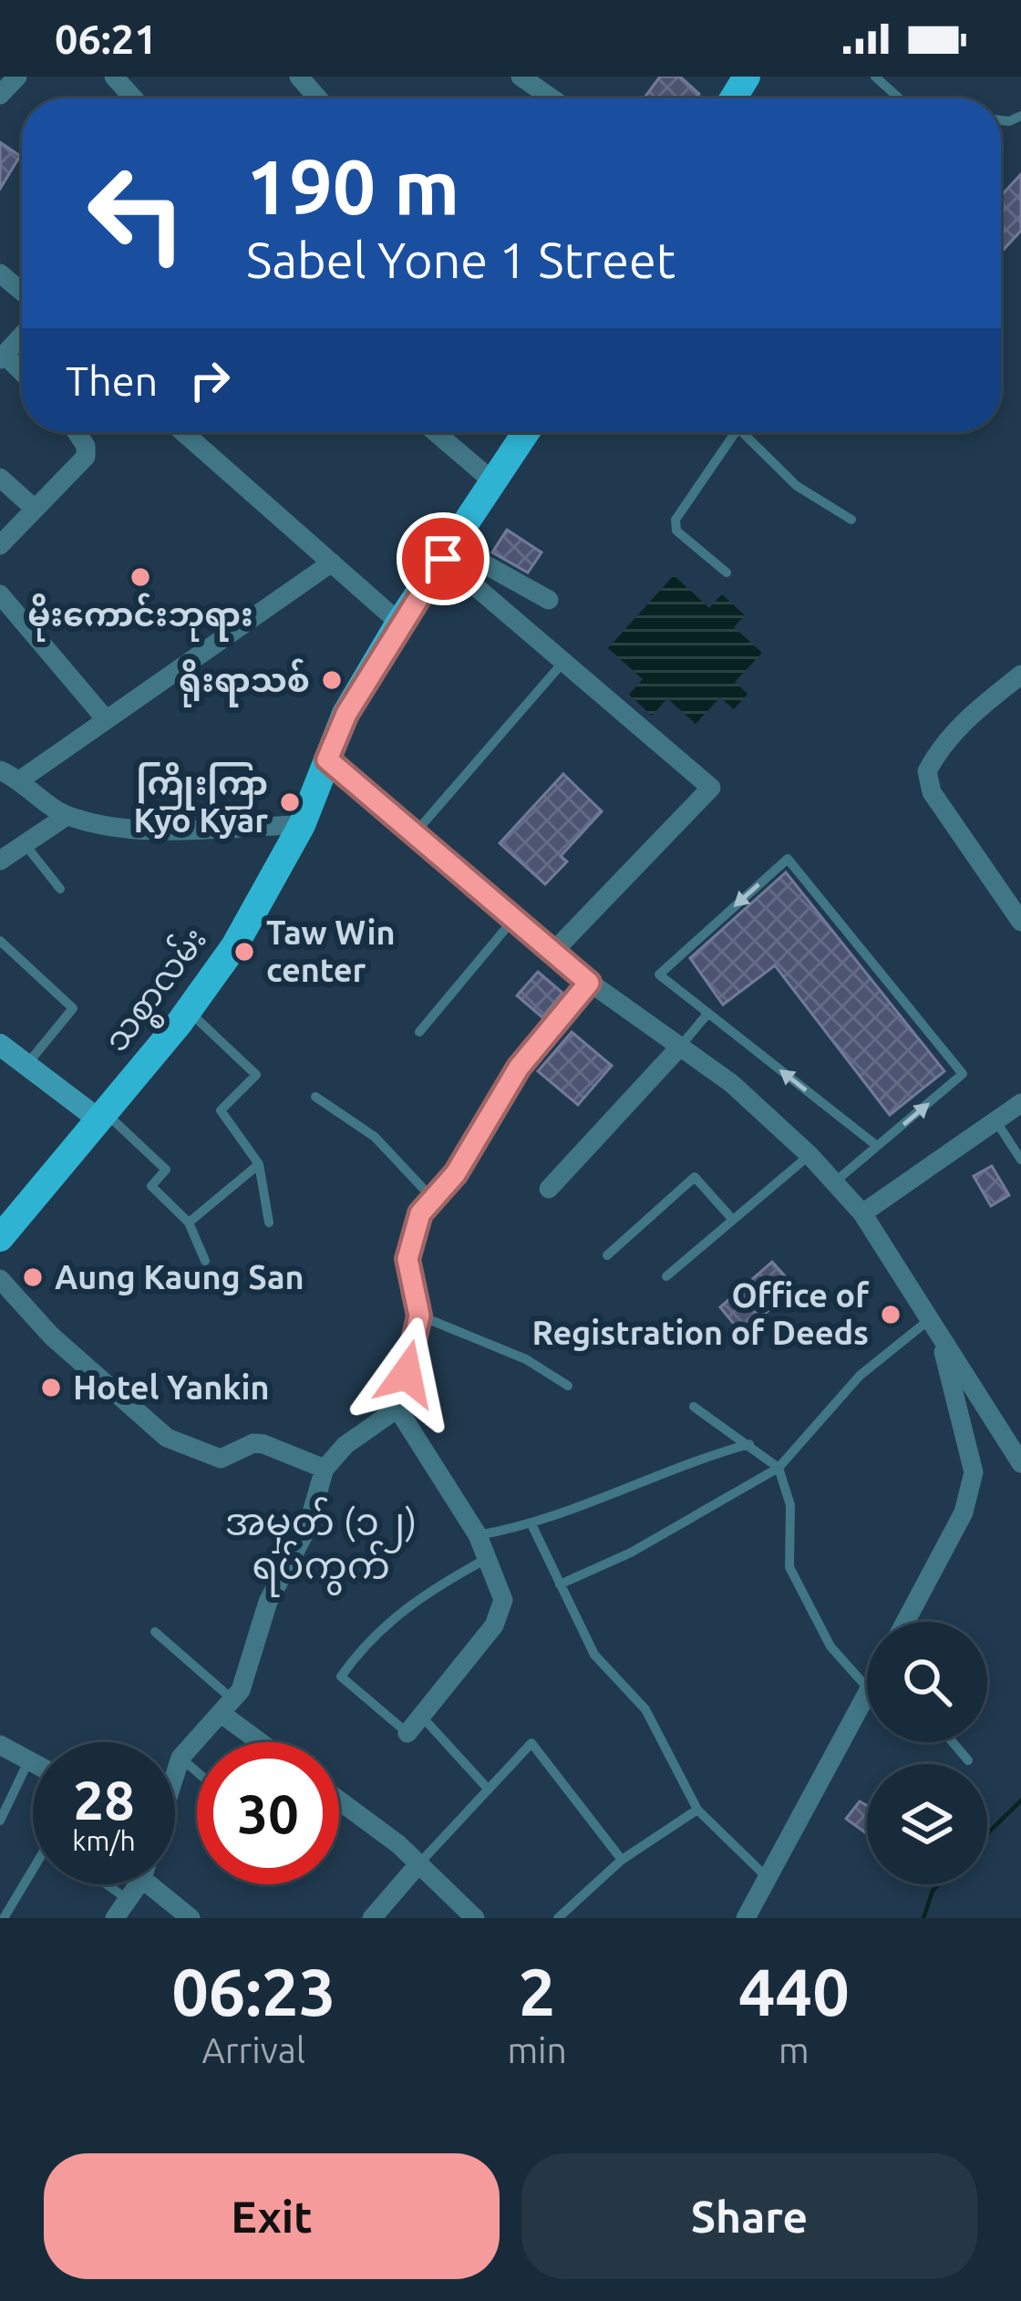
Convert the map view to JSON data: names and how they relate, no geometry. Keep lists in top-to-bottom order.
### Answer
{
  "streets": {
    "main road": ["သစ္စာလမ်း"]
  },
  "districts": ["အမှတ် (၁၂) ရပ်ကွက်"],
  "places": [
    "မိုးကောင်းဘုရား",
    "ရိုးရာသစ်",
    "ကြိုးကြာ Kyo Kyar",
    "Taw Win center",
    "Aung Kaung San",
    "Office of Registration of Deeds",
    "Hotel Yankin"
  ],
  "page": {
    "status": "06:21",
    "turn": ["190 m", "Sabel Yone 1 Street"],
    "then": "Then",
    "speed": "28 km/h",
    "limit": "30",
    "eta": [
      "06:23",
      "Arrival",
      "2",
      "min",
      "440",
      "m"
    ],
    "buttons": ["Exit", "Share"]
  }
}
